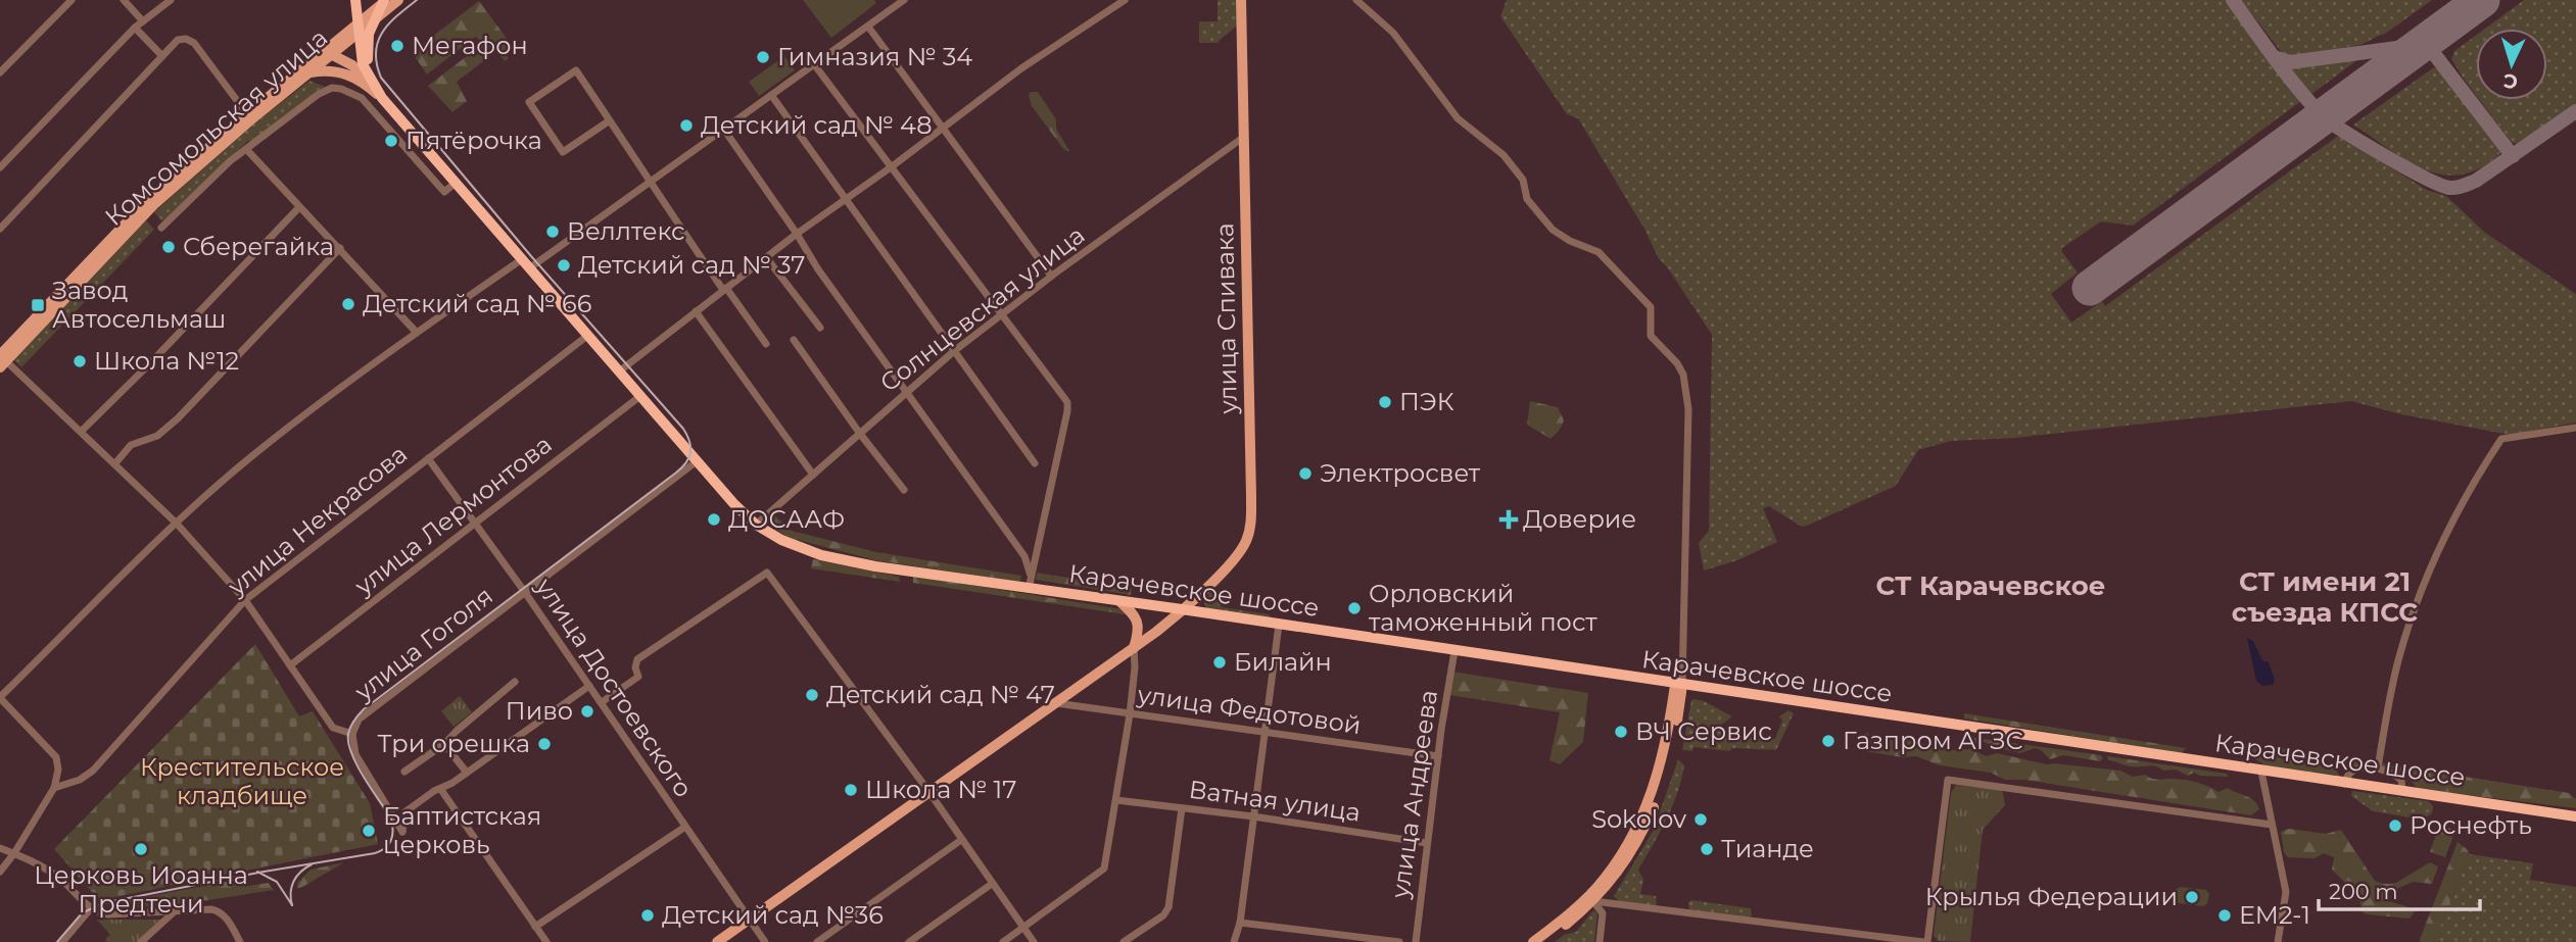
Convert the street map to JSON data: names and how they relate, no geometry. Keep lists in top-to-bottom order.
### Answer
{
  "streets": {
    "highway": ["Комсомольская улица", "Карачевское шоссе"],
    "main road": ["улица Спивака"],
    "street": [
      "Солнцевская улица",
      "улица Лермонтова",
      "улица Некрасова",
      "улица Гоголя",
      "улица Достоевского",
      "улица Федотовой",
      "улица Андреева",
      "Ватная улица"
    ]
  },
  "crossings": [
    ["Солнцевская улица", "улица Спивака"],
    ["Солнцевская улица", "Карачевское шоссе"],
    ["улица Спивака", "Карачевское шоссе"],
    ["улица Спивака", "улица Достоевского"],
    ["улица Спивака", "улица Федотовой"],
    ["улица Лермонтова", "Карачевское шоссе"],
    ["улица Лермонтова", "улица Достоевского"],
    ["улица Некрасова", "Карачевское шоссе"],
    ["улица Некрасова", "улица Достоевского"],
    ["Карачевское шоссе", "улица Гоголя"],
    ["Карачевское шоссе", "улица Андреева"],
    ["улица Гоголя", "улица Достоевского"],
    ["улица Федотовой", "улица Андреева"],
    ["улица Андреева", "Ватная улица"]
  ],
  "districts": ["СТ имени 21 съезда КПСС", "СТ Карачевское"],
  "parks": ["Крестительское кладбище"],
  "places": {
    "other": [
      "Мегафон",
      "Гимназия № 34",
      "Детский сад № 48",
      "Пятёрочка",
      "Веллтекс",
      "Сберегайка",
      "Детский сад № 37",
      "Детский сад № 66",
      "Школа №12",
      "ПЭК",
      "Электросвет",
      "ДОСААФ",
      "Орловский таможенный пост",
      "Билайн",
      "Детский сад № 47",
      "Пиво",
      "ВЧ Сервис",
      "Газпром АГЗС",
      "Три орешка",
      "Школа № 17",
      "Sokolov",
      "Роснефть",
      "Баптистская церковь",
      "Церковь Иоанна Предтечи",
      "Тианде",
      "Крылья Федерации",
      "Детский сад №36",
      "ЕМ2-1"
    ],
    "transit": ["Завод Автосельмаш"],
    "health": ["Доверие"]
  },
  "scale_bar": "200 m",
  "north": "bottom"
}
